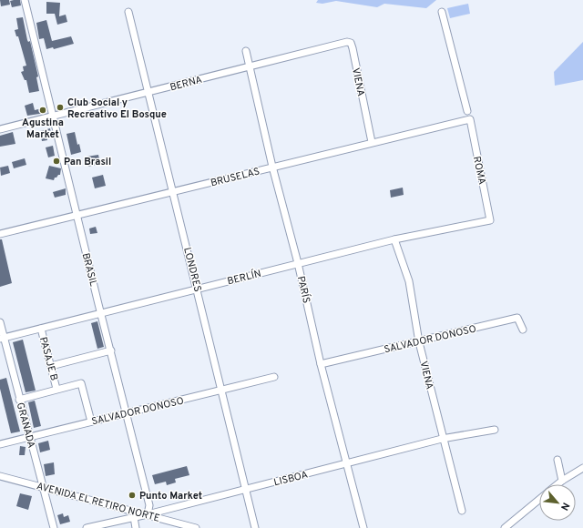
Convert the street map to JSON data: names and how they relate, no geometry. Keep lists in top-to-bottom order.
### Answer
{
  "streets": {
    "street": [
      "VIENA",
      "BERNA",
      "ROMA",
      "BRUSELAS",
      "BRASIL",
      "LONDRES",
      "BERLÍN",
      "PARÍS",
      "SALVADOR DONOSO",
      "PASAJE B",
      "GRANADA",
      "LISBOA",
      "AVENIDA EL RETIRO NORTE"
    ]
  },
  "crossings": [
    ["VIENA", "BERNA"],
    ["VIENA", "BRUSELAS"],
    ["VIENA", "BERLÍN"],
    ["VIENA", "SALVADOR DONOSO"],
    ["VIENA", "LISBOA"],
    ["BERNA", "BRASIL"],
    ["BERNA", "LONDRES"],
    ["BERNA", "PARÍS"],
    ["ROMA", "BRUSELAS"],
    ["ROMA", "BERLÍN"],
    ["BRUSELAS", "BRASIL"],
    ["BRUSELAS", "LONDRES"],
    ["BRUSELAS", "PARÍS"],
    ["BRASIL", "BERLÍN"],
    ["BRASIL", "SALVADOR DONOSO"],
    ["BRASIL", "LISBOA"],
    ["BRASIL", "AVENIDA EL RETIRO NORTE"],
    ["LONDRES", "BERLÍN"],
    ["LONDRES", "SALVADOR DONOSO"],
    ["LONDRES", "LISBOA"],
    ["BERLÍN", "PARÍS"],
    ["BERLÍN", "PASAJE B"],
    ["BERLÍN", "GRANADA"],
    ["PARÍS", "SALVADOR DONOSO"],
    ["PARÍS", "LISBOA"],
    ["SALVADOR DONOSO", "GRANADA"],
    ["GRANADA", "AVENIDA EL RETIRO NORTE"],
    ["LISBOA", "AVENIDA EL RETIRO NORTE"]
  ],
  "places": [
    "Club Social y Recreativo El Bosque",
    "Agustina Market",
    "Pan Brasil",
    "Punto Market"
  ],
  "north": "bottom right"
}
